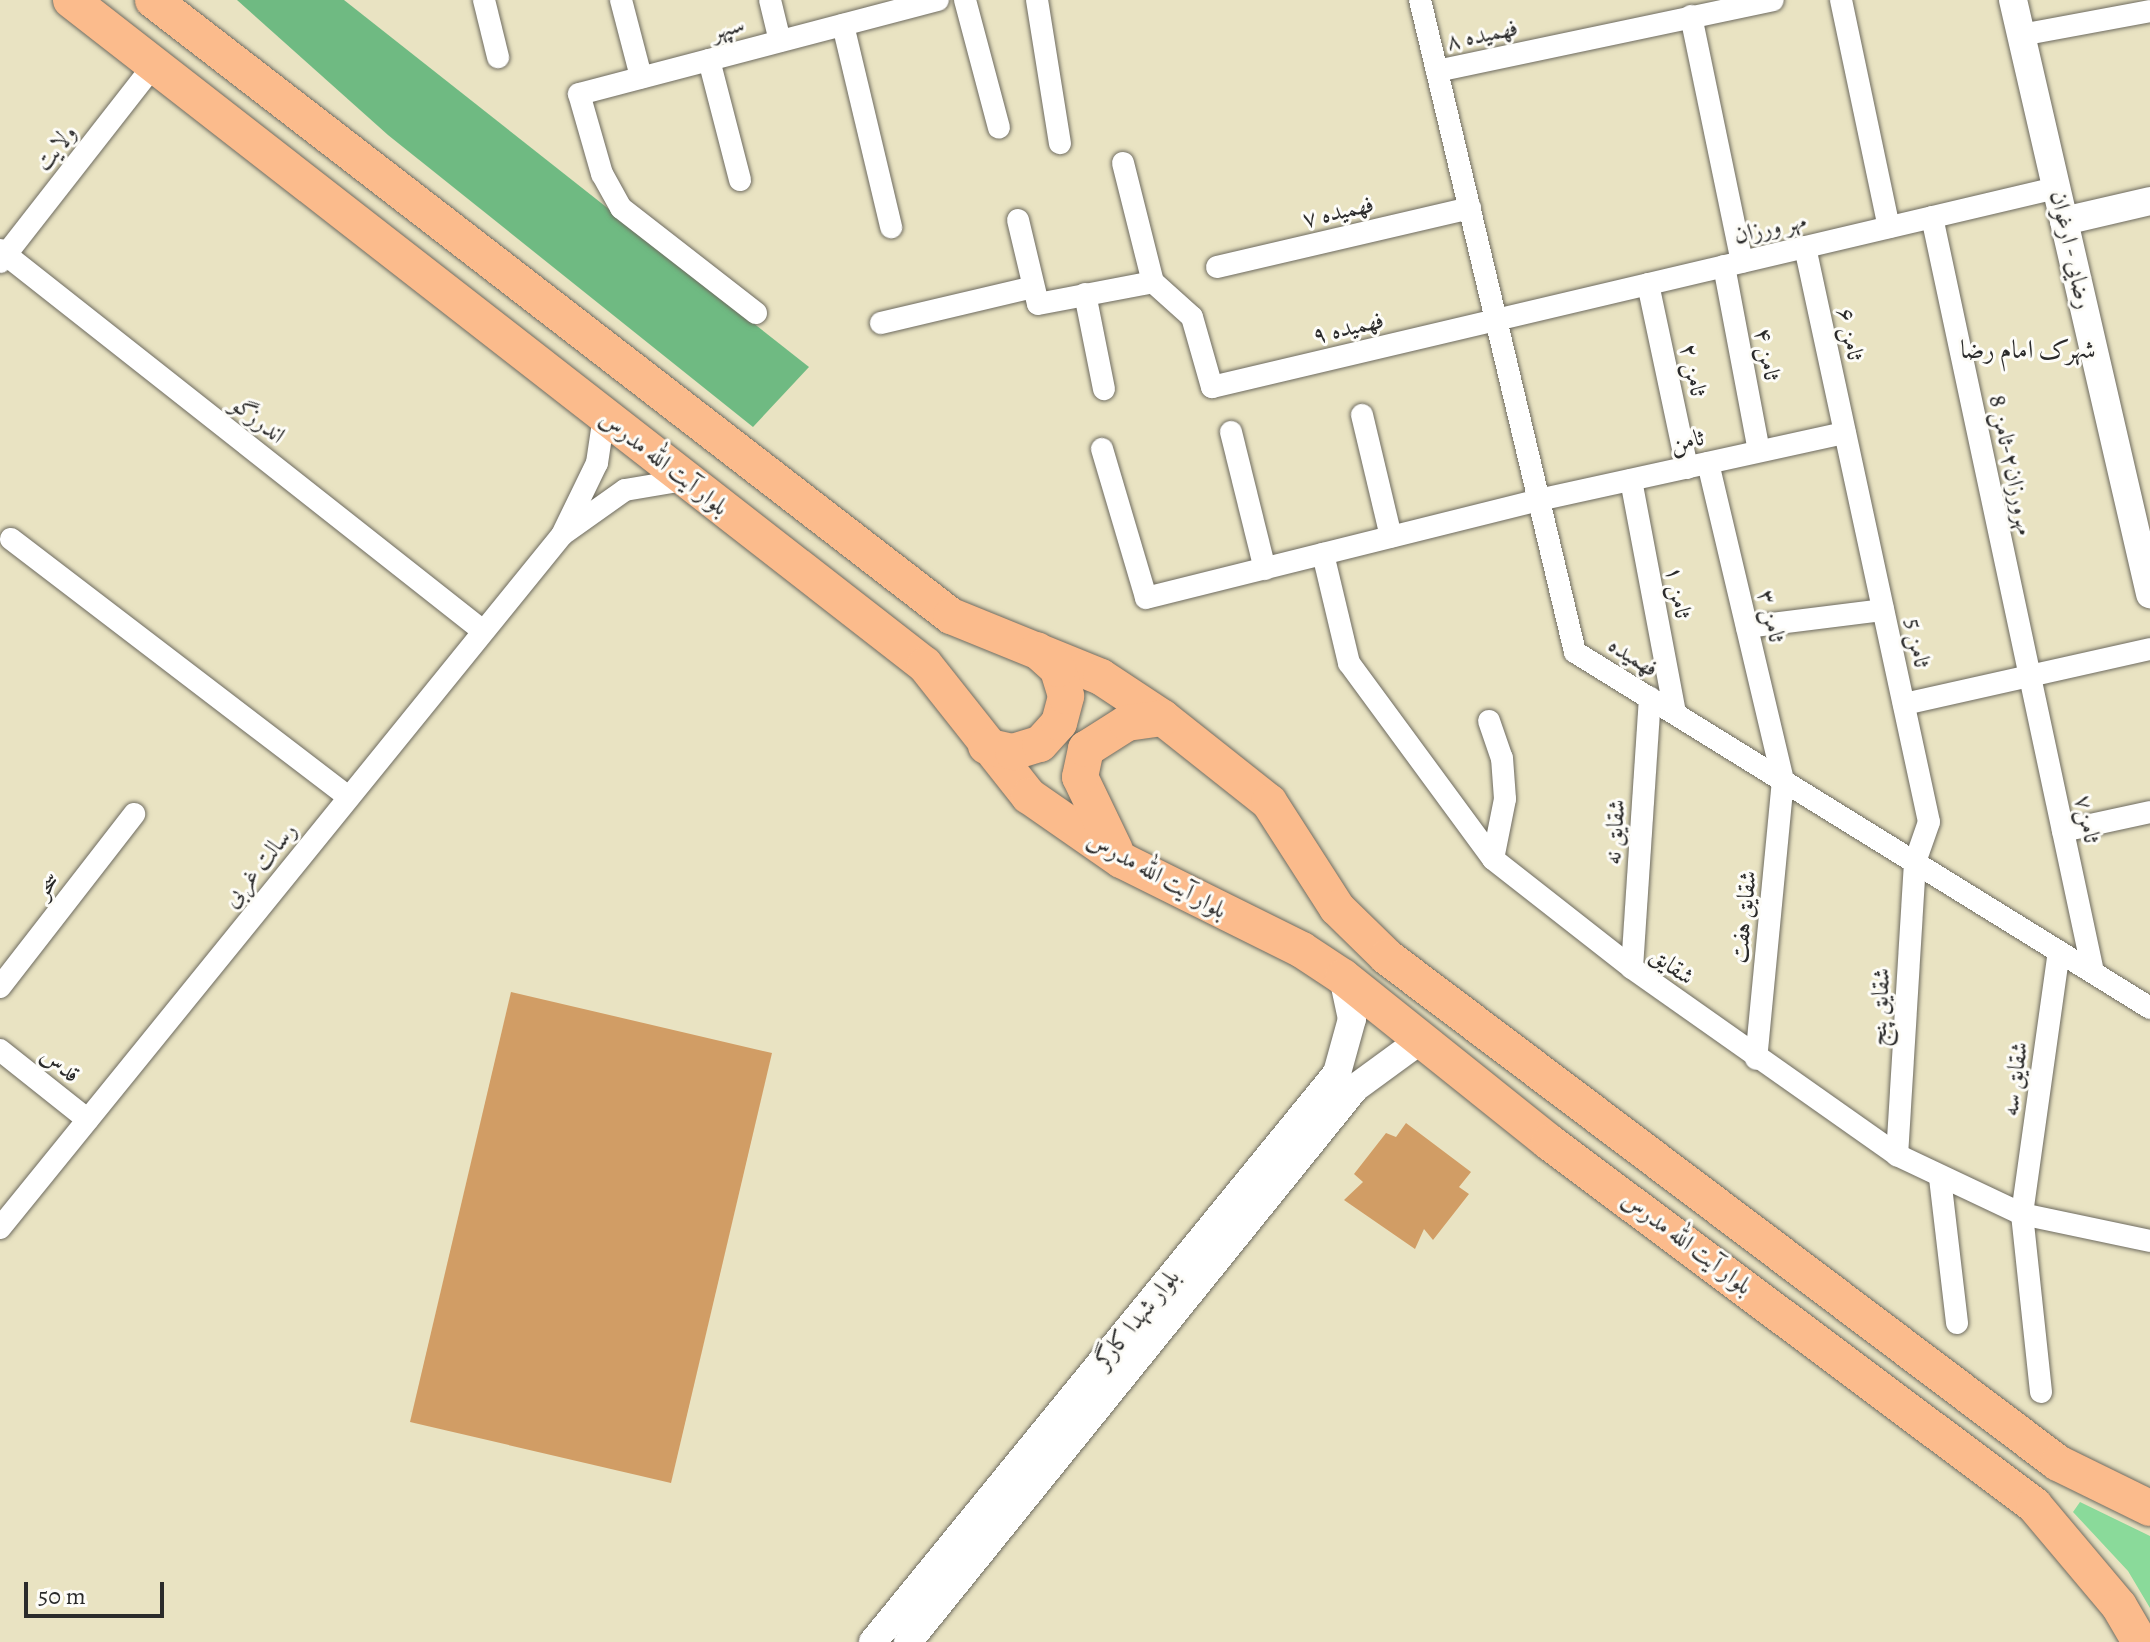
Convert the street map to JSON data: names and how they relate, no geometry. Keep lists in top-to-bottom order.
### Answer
{
  "streets": {
    "main road": ["بلوار آیت الله مدرس"],
    "street": [
      "سپهر",
      "فهمیده ۸",
      "ولایت",
      "فهمیده ۷",
      "مهر ورزان",
      "رضایی - ارغوان",
      "فهمیده ۹",
      "ثامن ۶",
      "ثامن ۴",
      "ثامن ۲",
      "اندرزگو",
      "ثامن",
      "مهرورزان۲-ثامن 8",
      "ثامن ۱",
      "ثامن ۳",
      "ثامن 5",
      "فهمیده",
      "ثامن۷",
      "شقایق نه",
      "رسالت غربی",
      "سحر",
      "شقایق هفت",
      "شقایق",
      "شقایق پنج",
      "قدس",
      "شقایق سه",
      "بلوار شهدا کارگر"
    ]
  },
  "crossings": [
    ["فهمیده ۸", "ثامن ۴"],
    ["فهمیده ۸", "فهمیده"],
    ["ولایت", "اندرزگو"],
    ["ولایت", "بلوار آیت الله مدرس"],
    ["فهمیده ۷", "فهمیده"],
    ["مهر ورزان", "رضایی - ارغوان"],
    ["مهر ورزان", "فهمیده ۹"],
    ["مهر ورزان", "ثامن ۶"],
    ["مهر ورزان", "ثامن ۴"],
    ["مهر ورزان", "ثامن ۲"],
    ["مهر ورزان", "مهرورزان۲-ثامن 8"],
    ["مهر ورزان", "فهمیده"],
    ["فهمیده ۹", "فهمیده"],
    ["ثامن ۶", "ثامن"],
    ["ثامن ۶", "ثامن 5"],
    ["ثامن ۴", "ثامن"],
    ["ثامن ۲", "ثامن"],
    ["ثامن ۲", "ثامن ۳"],
    ["اندرزگو", "رسالت غربی"],
    ["ثامن", "ثامن ۱"],
    ["ثامن", "ثامن ۳"],
    ["ثامن", "ثامن 5"],
    ["ثامن", "فهمیده"],
    ["ثامن", "شقایق"],
    ["بلوار آیت الله مدرس", "رسالت غربی"],
    ["بلوار آیت الله مدرس", "بلوار شهدا کارگر"],
    ["مهرورزان۲-ثامن 8", "ثامن۷"],
    ["ثامن ۱", "فهمیده"],
    ["ثامن ۳", "فهمیده"],
    ["ثامن ۳", "شقایق هفت"],
    ["ثامن 5", "فهمیده"],
    ["ثامن 5", "شقایق پنج"],
    ["فهمیده", "ثامن۷"],
    ["فهمیده", "شقایق نه"],
    ["فهمیده", "شقایق هفت"],
    ["فهمیده", "شقایق پنج"],
    ["فهمیده", "شقایق سه"],
    ["شقایق نه", "شقایق"],
    ["رسالت غربی", "قدس"],
    ["شقایق هفت", "شقایق"],
    ["شقایق", "شقایق پنج"],
    ["شقایق", "شقایق سه"]
  ],
  "districts": ["شهرک امام رضا"],
  "scale_bar": "50 m"
}
